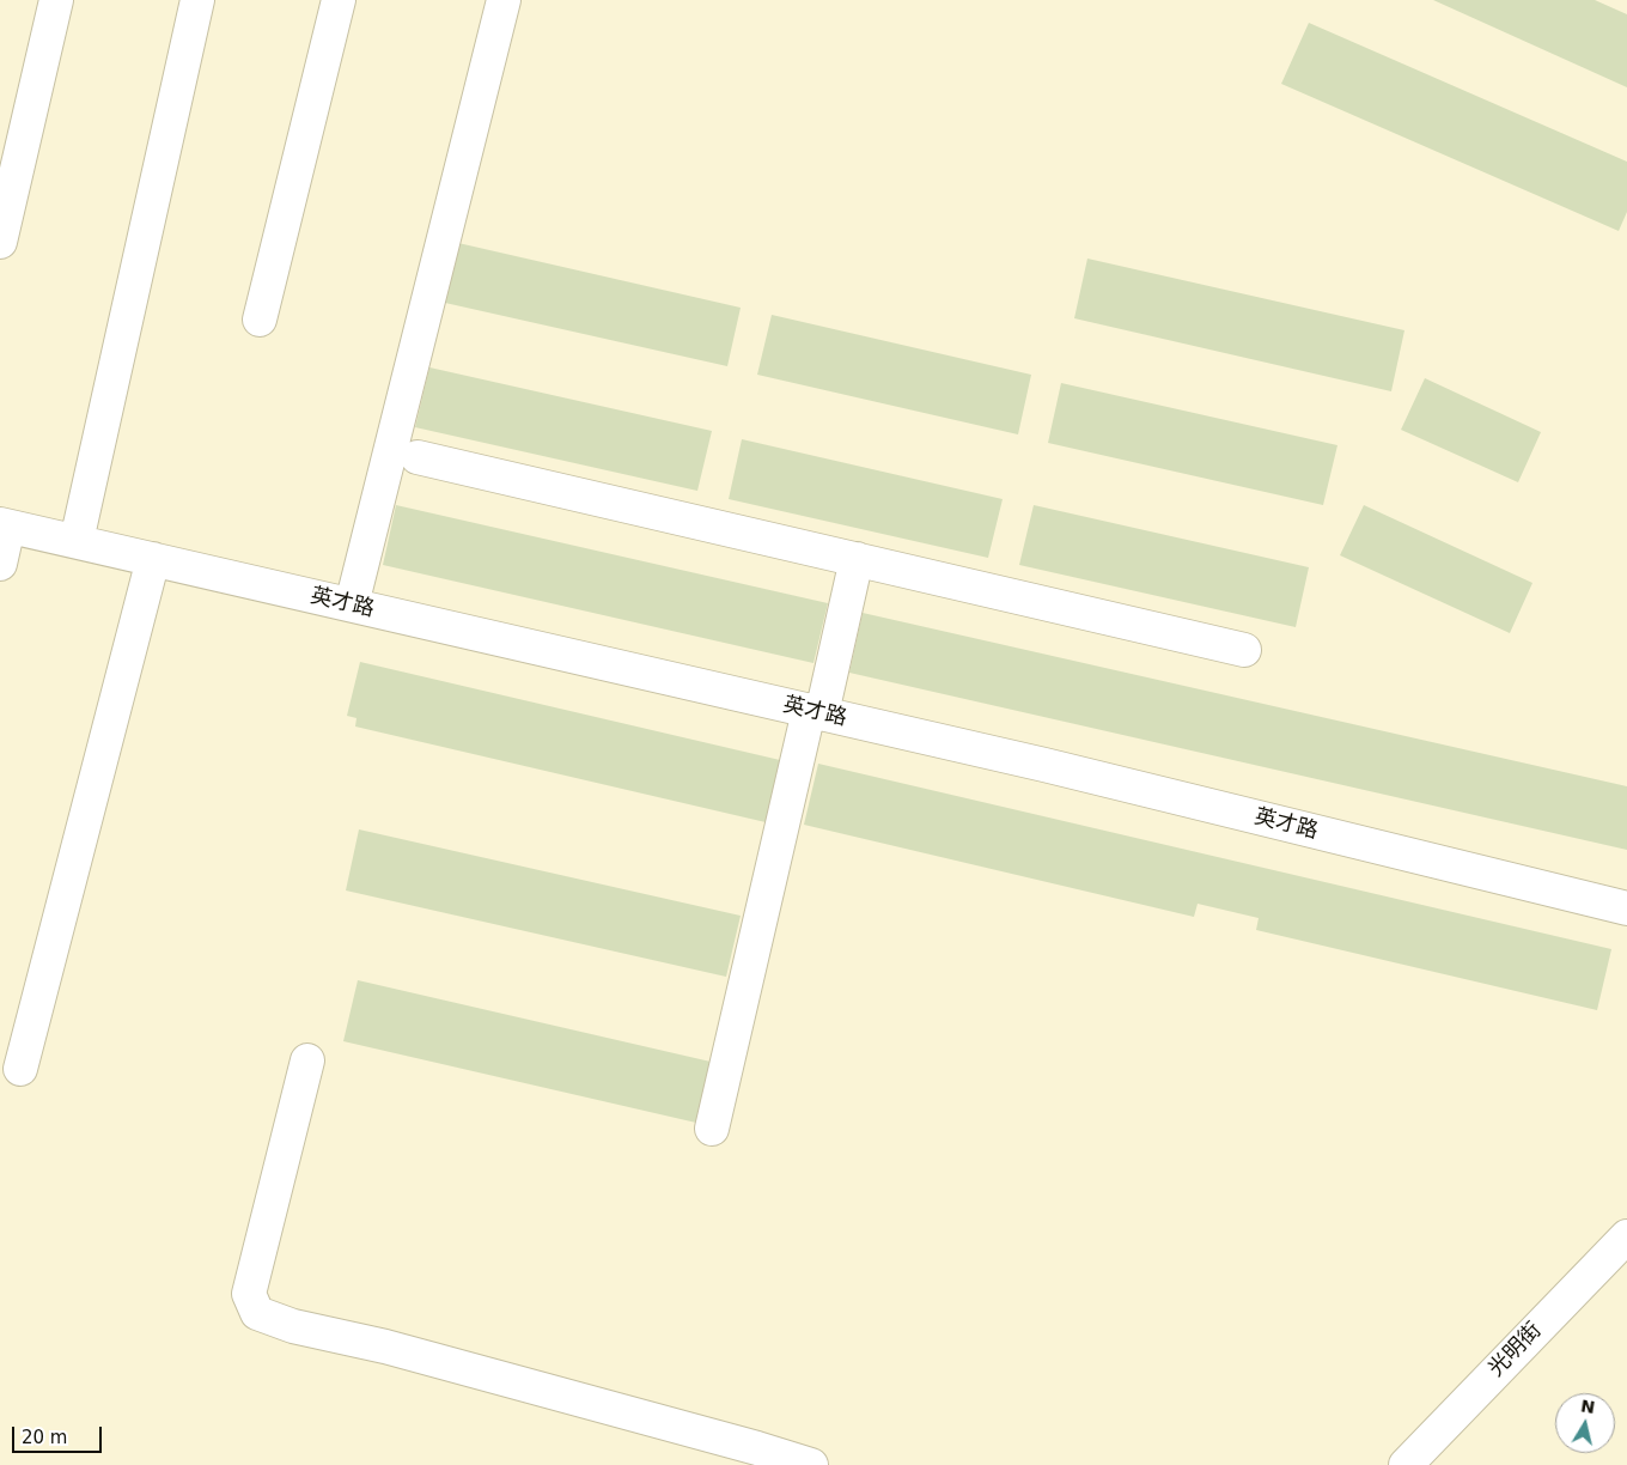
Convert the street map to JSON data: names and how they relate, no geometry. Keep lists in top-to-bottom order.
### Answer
{
  "streets": {
    "street": ["英才路", "光明街"]
  },
  "scale_bar": "20 m",
  "north": "top"
}
